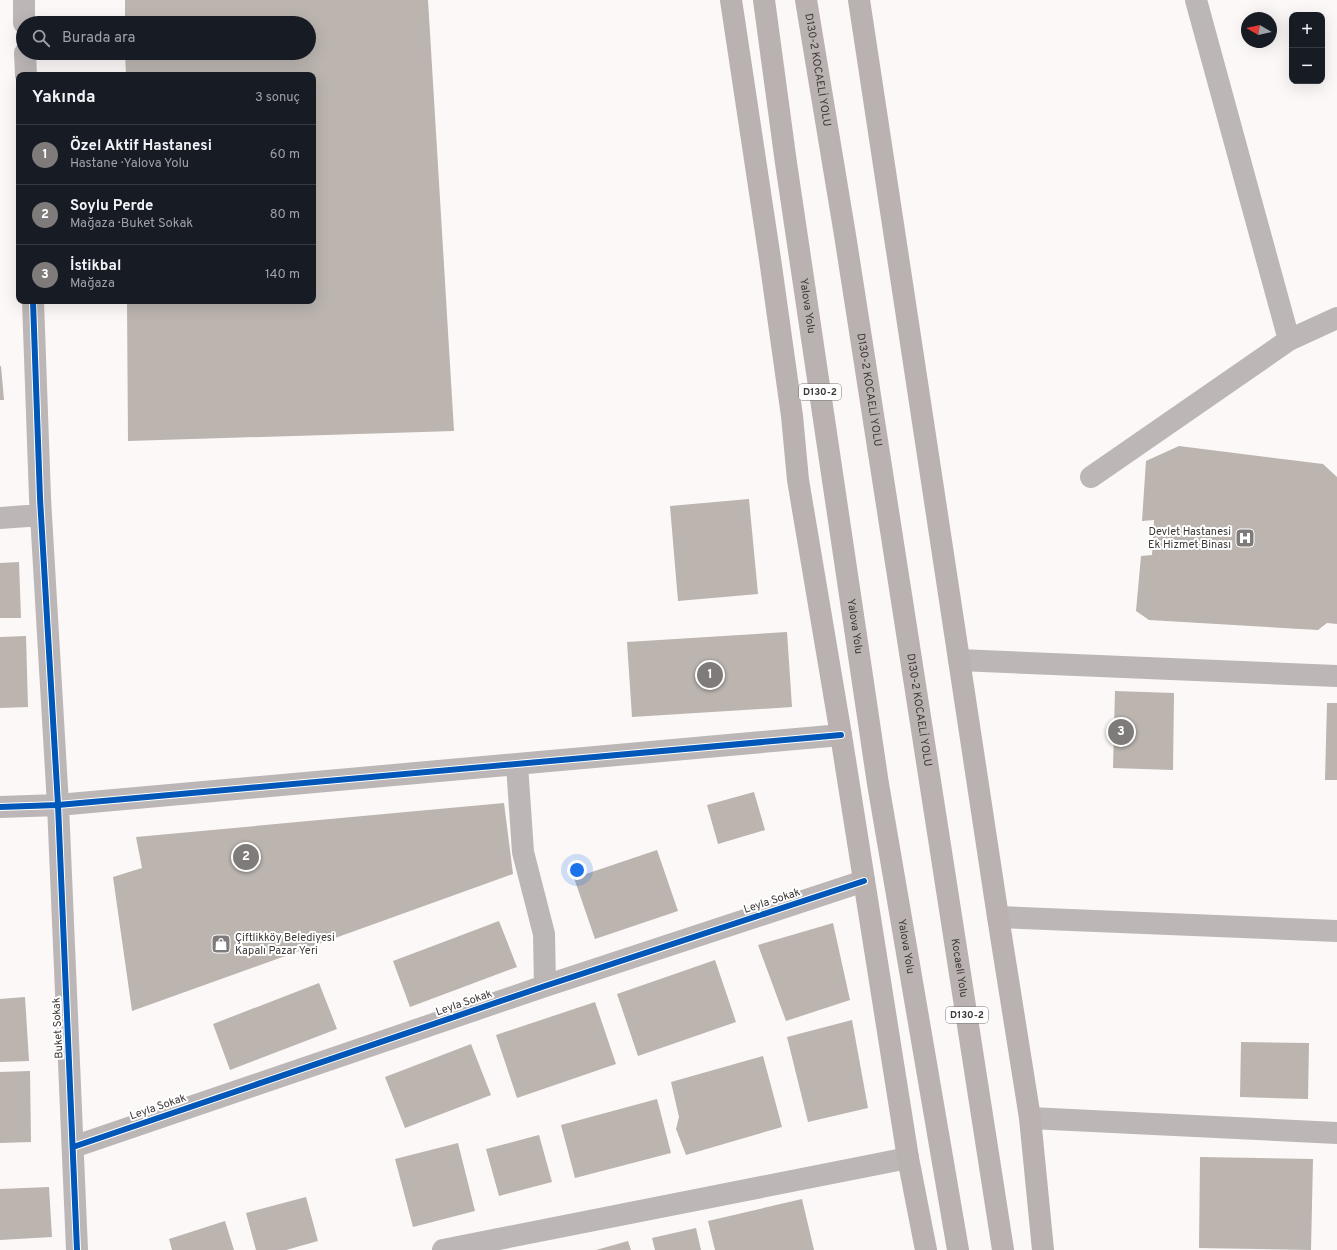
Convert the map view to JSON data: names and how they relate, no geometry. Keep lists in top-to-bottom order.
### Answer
{
  "streets": {
    "highway": [
      "D130-2 KOCAELİ YOLU",
      "Yalova Yolu",
      "D130-2",
      "Kocaeli̇ Yolu"
    ],
    "street": ["Leyla Sokak", "Buket Sokak"]
  },
  "crossings": [
    ["D130-2 KOCAELİ YOLU", "Kocaeli̇ Yolu"],
    ["Leyla Sokak", "Buket Sokak"]
  ],
  "places": {
    "hospital": ["Devlet Hastanesi Ek Hizmet Binası"],
    "shop": ["Çiftlikköy Belediyesi Kapalı Pazar Yeri"]
  },
  "north": "left",
  "page": {
    "map_buttons": ["+", "−"],
    "search": "Burada ara",
    "heading": ["Yakında", "3 sonuç"],
    "list": [
      {
        "mark": "1",
        "name": "Özel Aktif Hastanesi",
        "note": "Hastane · Yalova Yolu",
        "value": "60 m"
      },
      {
        "mark": "2",
        "name": "Soylu Perde",
        "note": "Mağaza · Buket Sokak",
        "value": "80 m"
      },
      {
        "mark": "3",
        "name": "İstikbal",
        "note": "Mağaza",
        "value": "140 m"
      }
    ],
    "pins": ["1", "3", "2"]
  }
}
